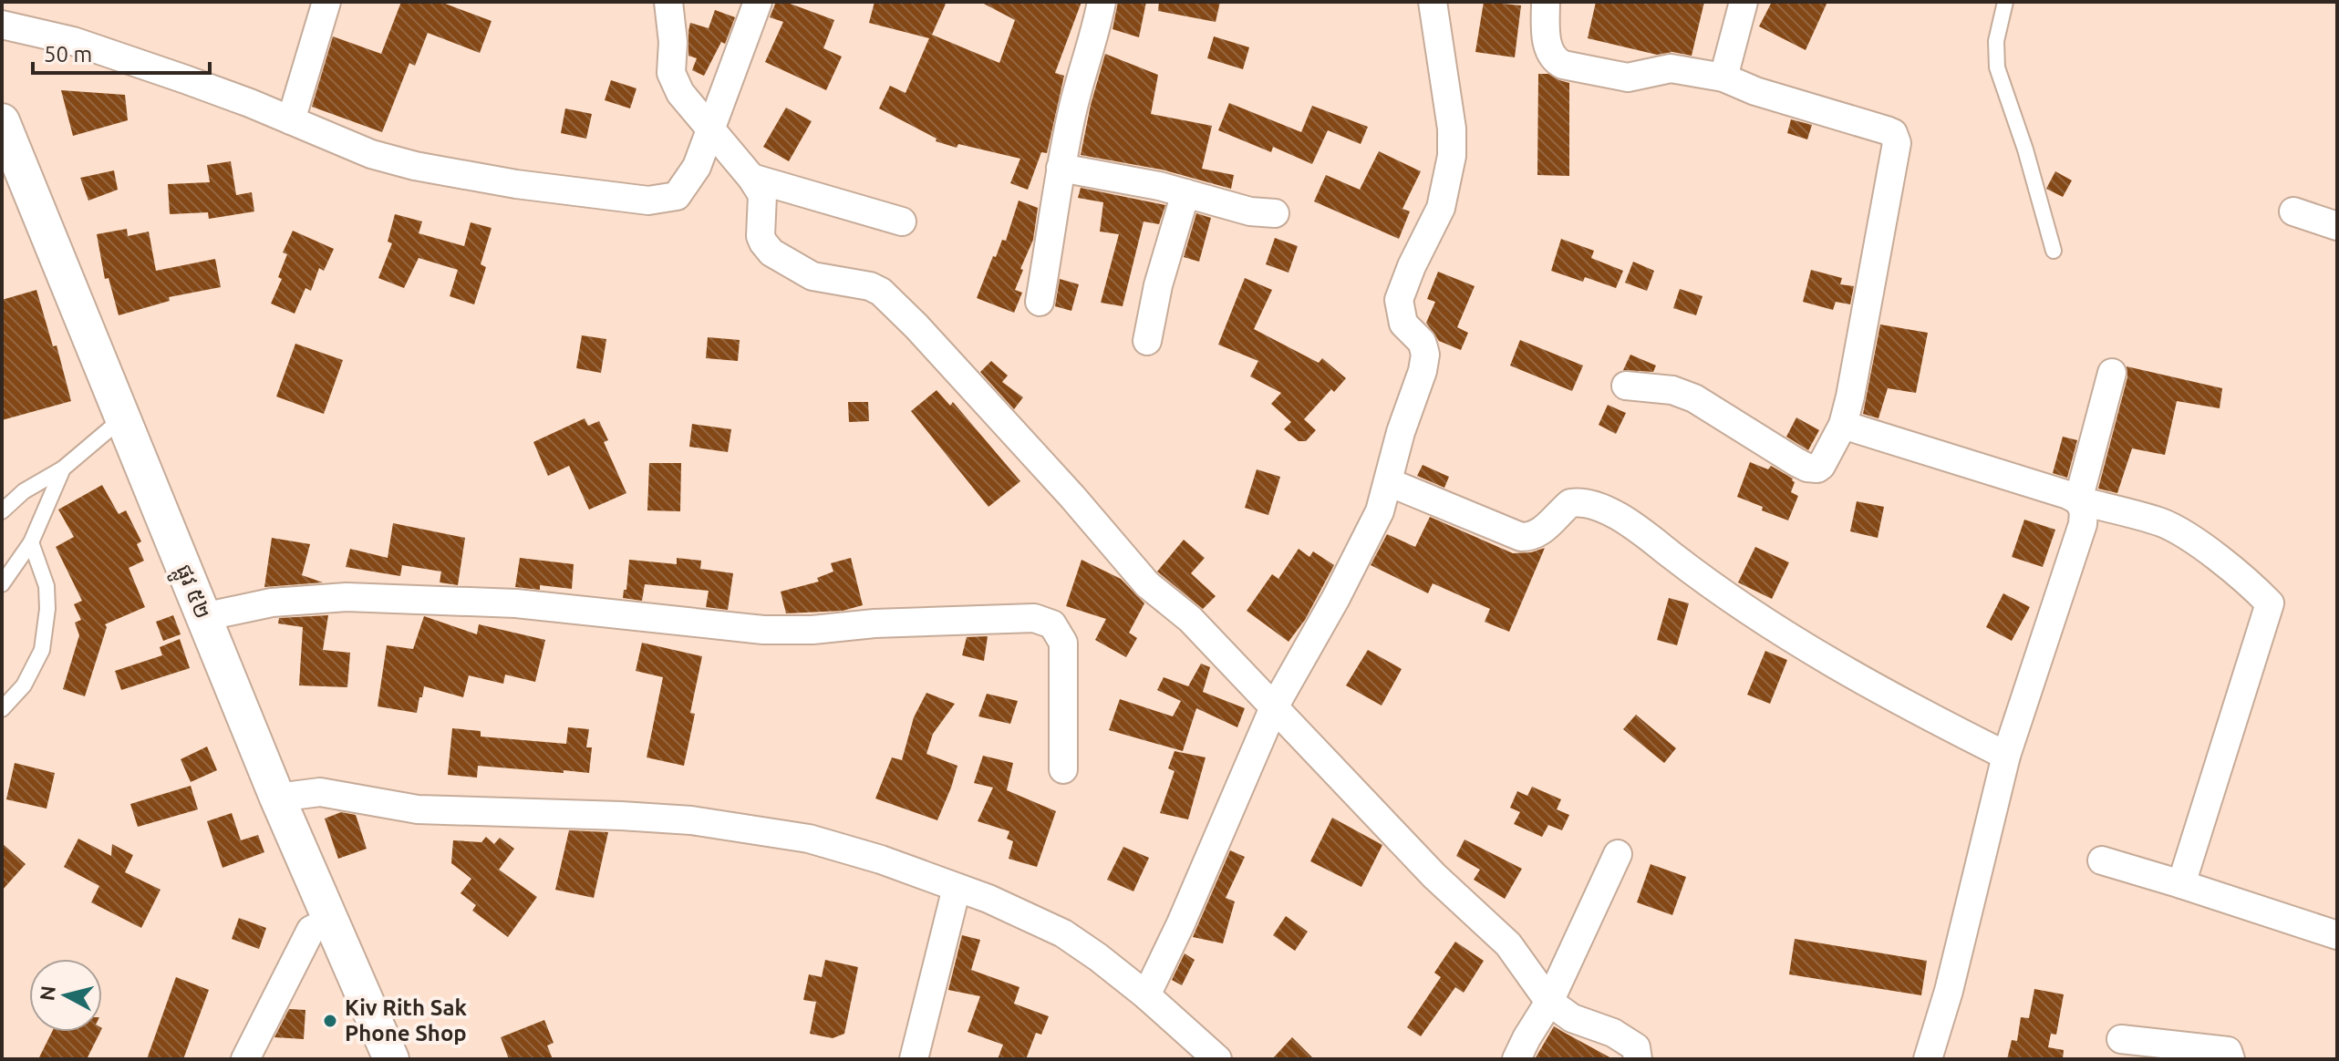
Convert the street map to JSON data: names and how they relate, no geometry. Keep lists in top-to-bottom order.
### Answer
{
  "streets": {
    "street": ["ផ្លូវ ៥២"]
  },
  "places": ["Kiv Rith Sak Phone Shop"],
  "scale_bar": "50 m",
  "north": "left"
}
